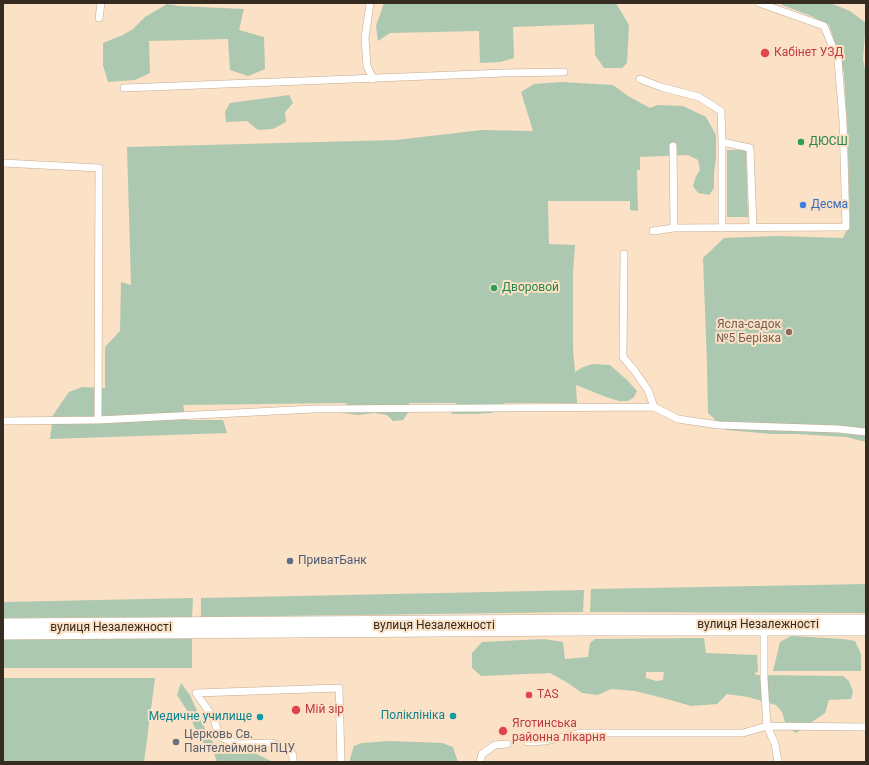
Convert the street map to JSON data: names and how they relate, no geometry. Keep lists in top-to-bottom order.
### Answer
{
  "streets": {
    "main road": ["вулиця Незалежності"]
  },
  "places": [
    "Кабінет УЗД",
    "ДЮСШ",
    "Десма",
    "Дворовой",
    "Ясла-садок №5 Берізка",
    "ПриватБанк",
    "TAS",
    "Мій зір",
    "Поліклініка",
    "Медичне училище",
    "Яготинська районна лікарня",
    "Церковь Св. Пантелеймона ПЦУ"
  ]
}
